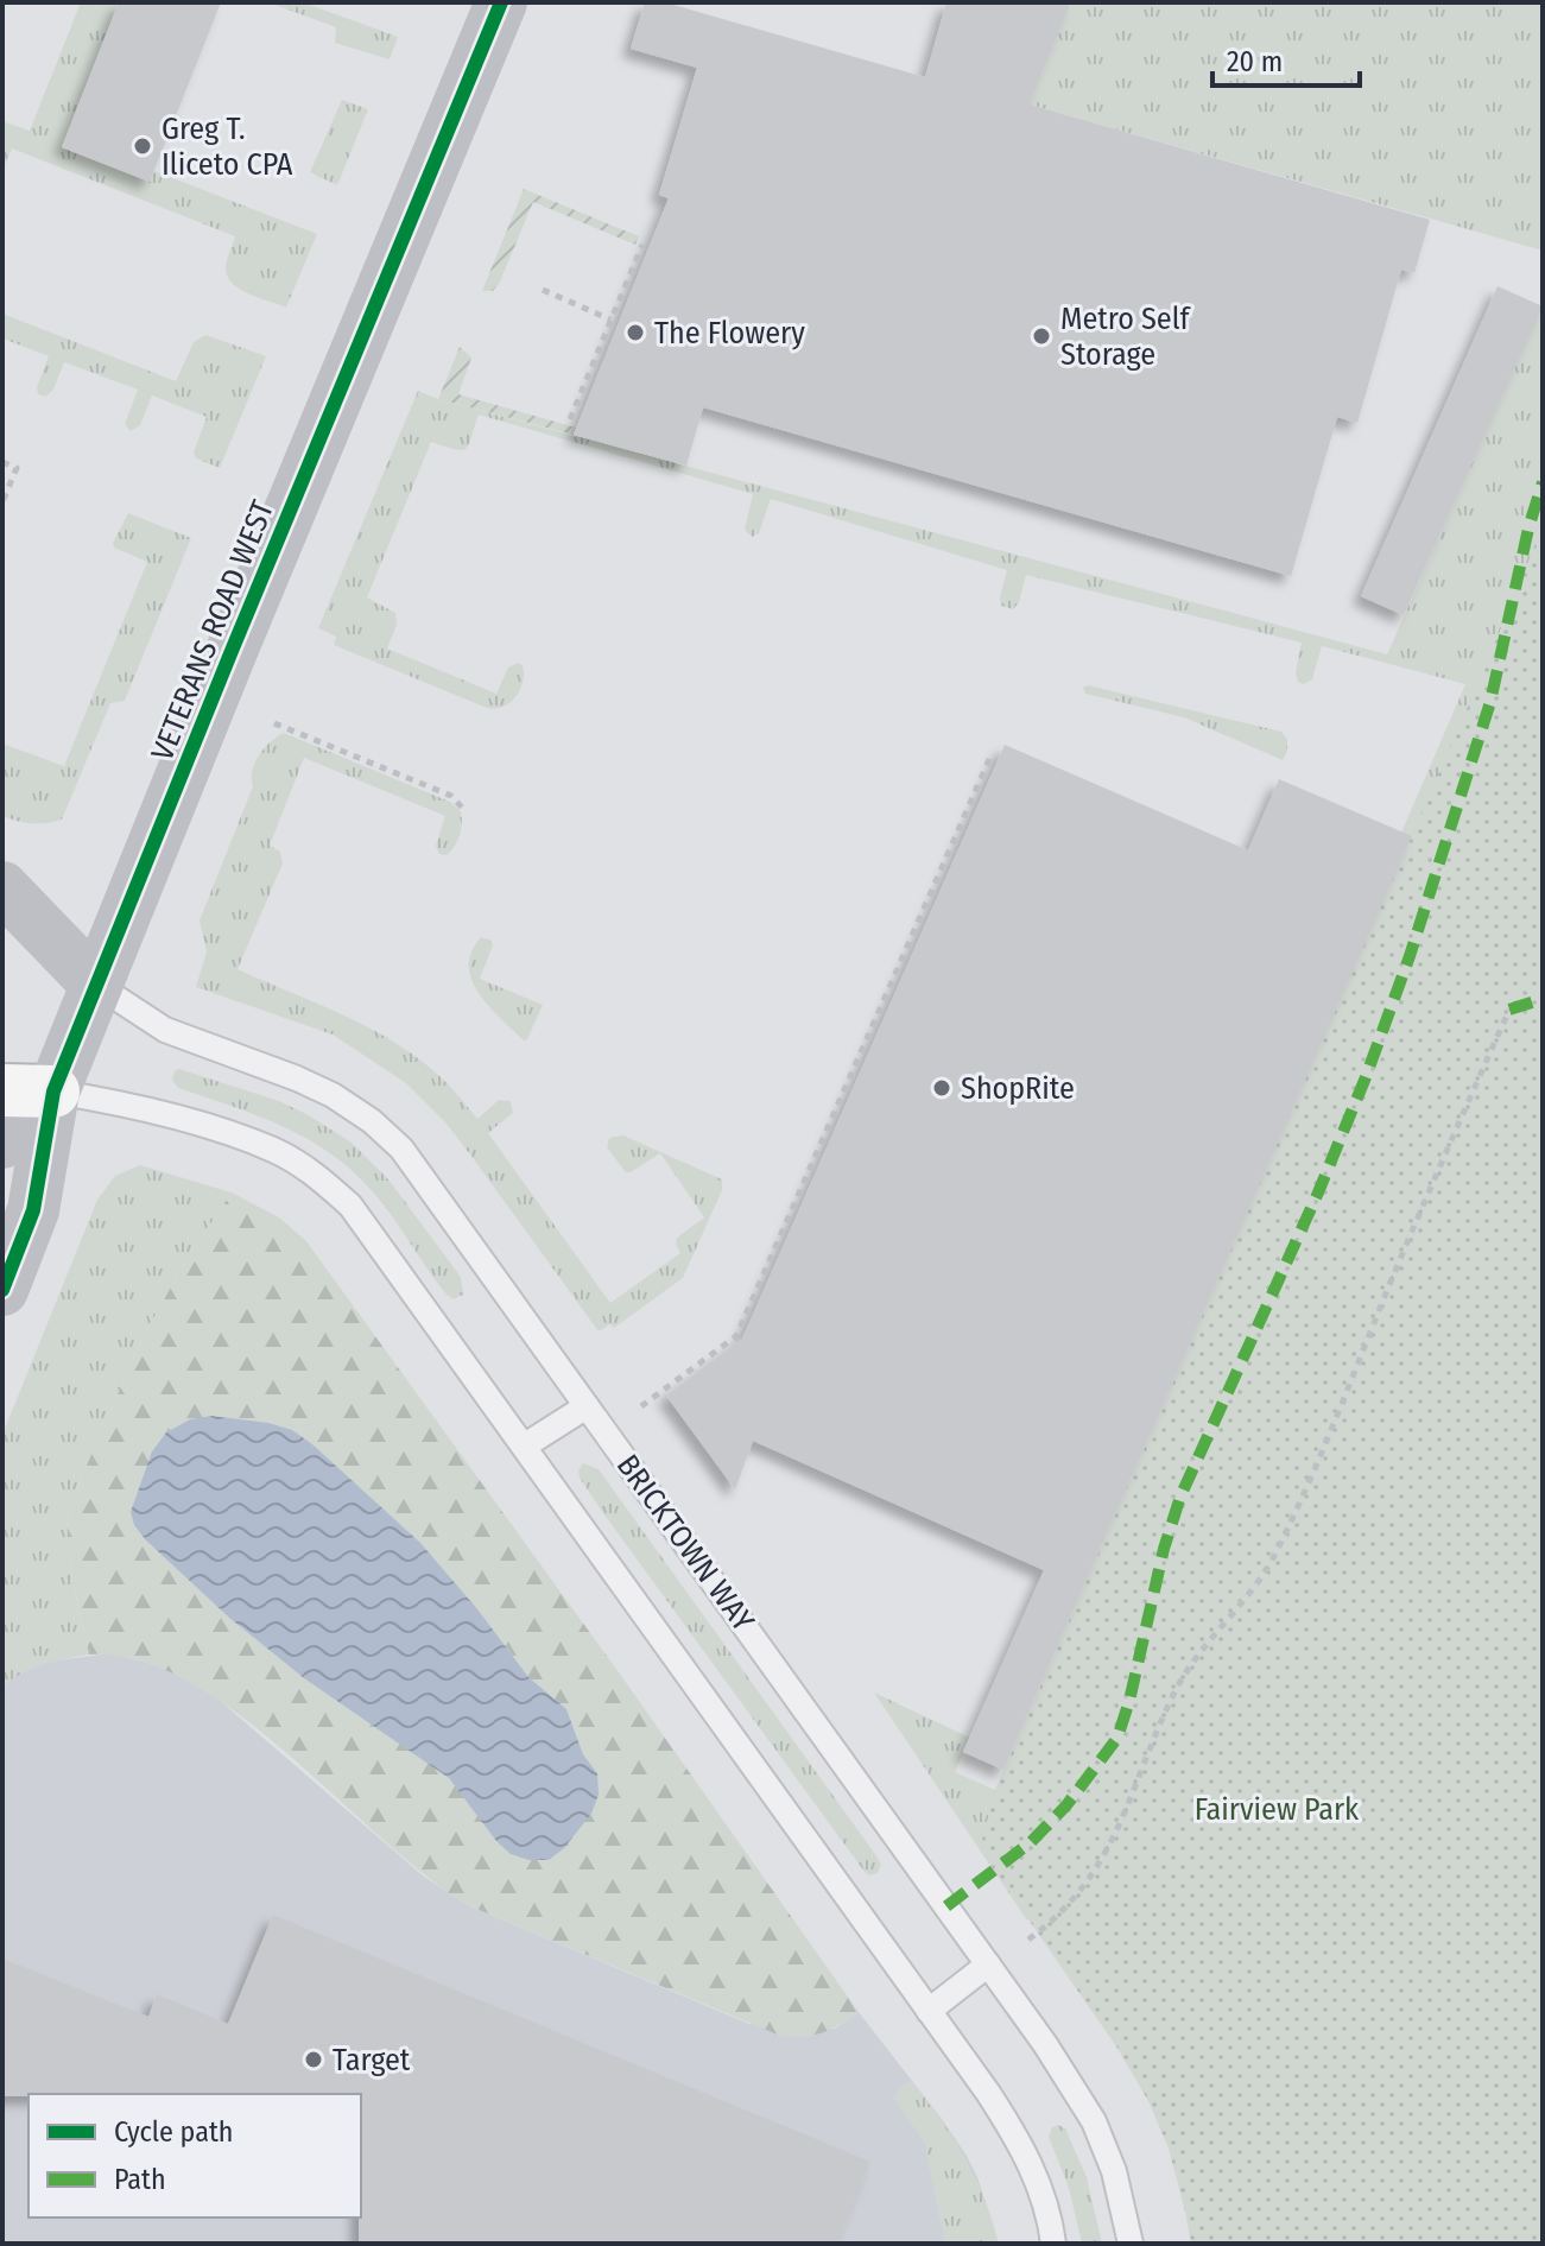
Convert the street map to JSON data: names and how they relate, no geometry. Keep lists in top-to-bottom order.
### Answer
{
  "streets": {
    "street": ["VETERANS ROAD WEST"],
    "lane": ["BRICKTOWN WAY"]
  },
  "crossings": [
    ["VETERANS ROAD WEST", "BRICKTOWN WAY"]
  ],
  "parks": ["Fairview Park"],
  "places": [
    "Greg T. Iliceto CPA",
    "The Flowery",
    "Metro Self Storage",
    "ShopRite",
    "Target"
  ],
  "legend": ["Cycle path", "Path"],
  "scale_bar": "20 m"
}
